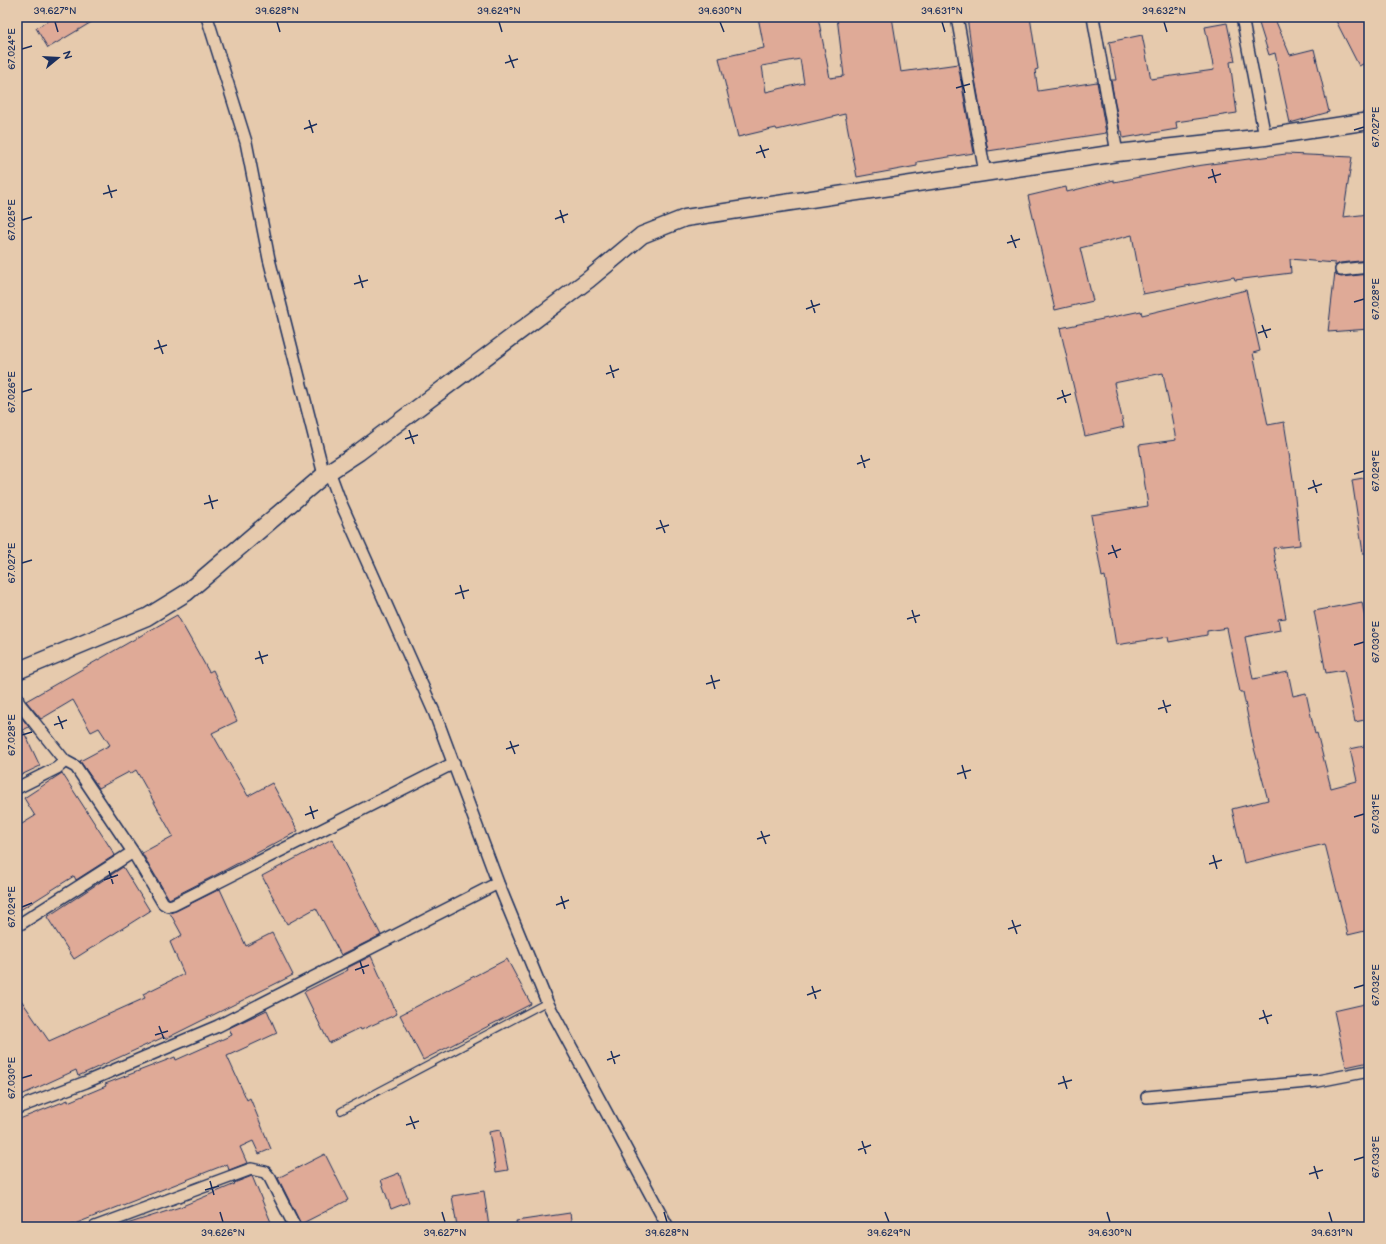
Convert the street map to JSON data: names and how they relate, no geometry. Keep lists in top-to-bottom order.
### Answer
{
  "north": "right",
  "coordinates": [
    "39.627°N",
    "39.628°N",
    "39.629°N",
    "39.630°N",
    "39.631°N",
    "39.632°N",
    "67.024°E",
    "67.027°E",
    "67.025°E",
    "67.028°E",
    "67.026°E",
    "67.029°E",
    "67.030°E",
    "67.031°E",
    "67.032°E",
    "67.033°E",
    "39.626°N"
  ]
}
